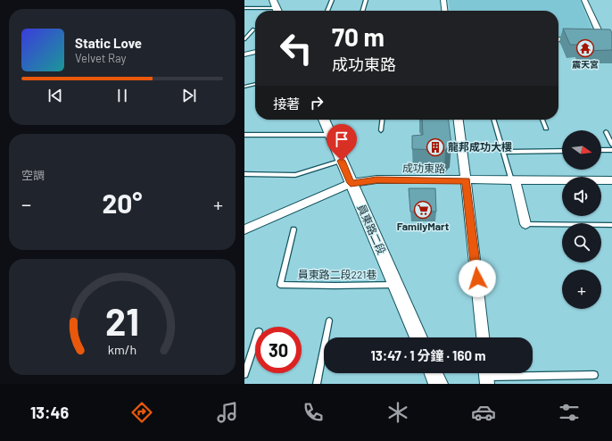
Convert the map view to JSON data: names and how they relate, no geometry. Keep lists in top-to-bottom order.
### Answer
{
  "streets": {
    "street": ["成功東路", "員東路二段"],
    "lane": ["員東路二段221巷"]
  },
  "crossings": [
    ["成功東路", "員東路二段"],
    ["員東路二段", "員東路二段221巷"]
  ],
  "places": {
    "temple": ["震天宮"],
    "building": ["龍邦成功大樓"],
    "supermarket": ["FamilyMart"]
  },
  "north": "right",
  "page": {
    "turn": ["70 m", "成功東路"],
    "song": ["Static Love", "Velvet Ray"],
    "then": "接著",
    "map_buttons": "+",
    "tile": "空調",
    "heat": ["−", "20°", "+"],
    "limit": "30",
    "trip": "13:47 · 1 分鐘 · 160 m",
    "tabs": "13:46",
    "gauge": ["21", "km/h"]
  }
}
